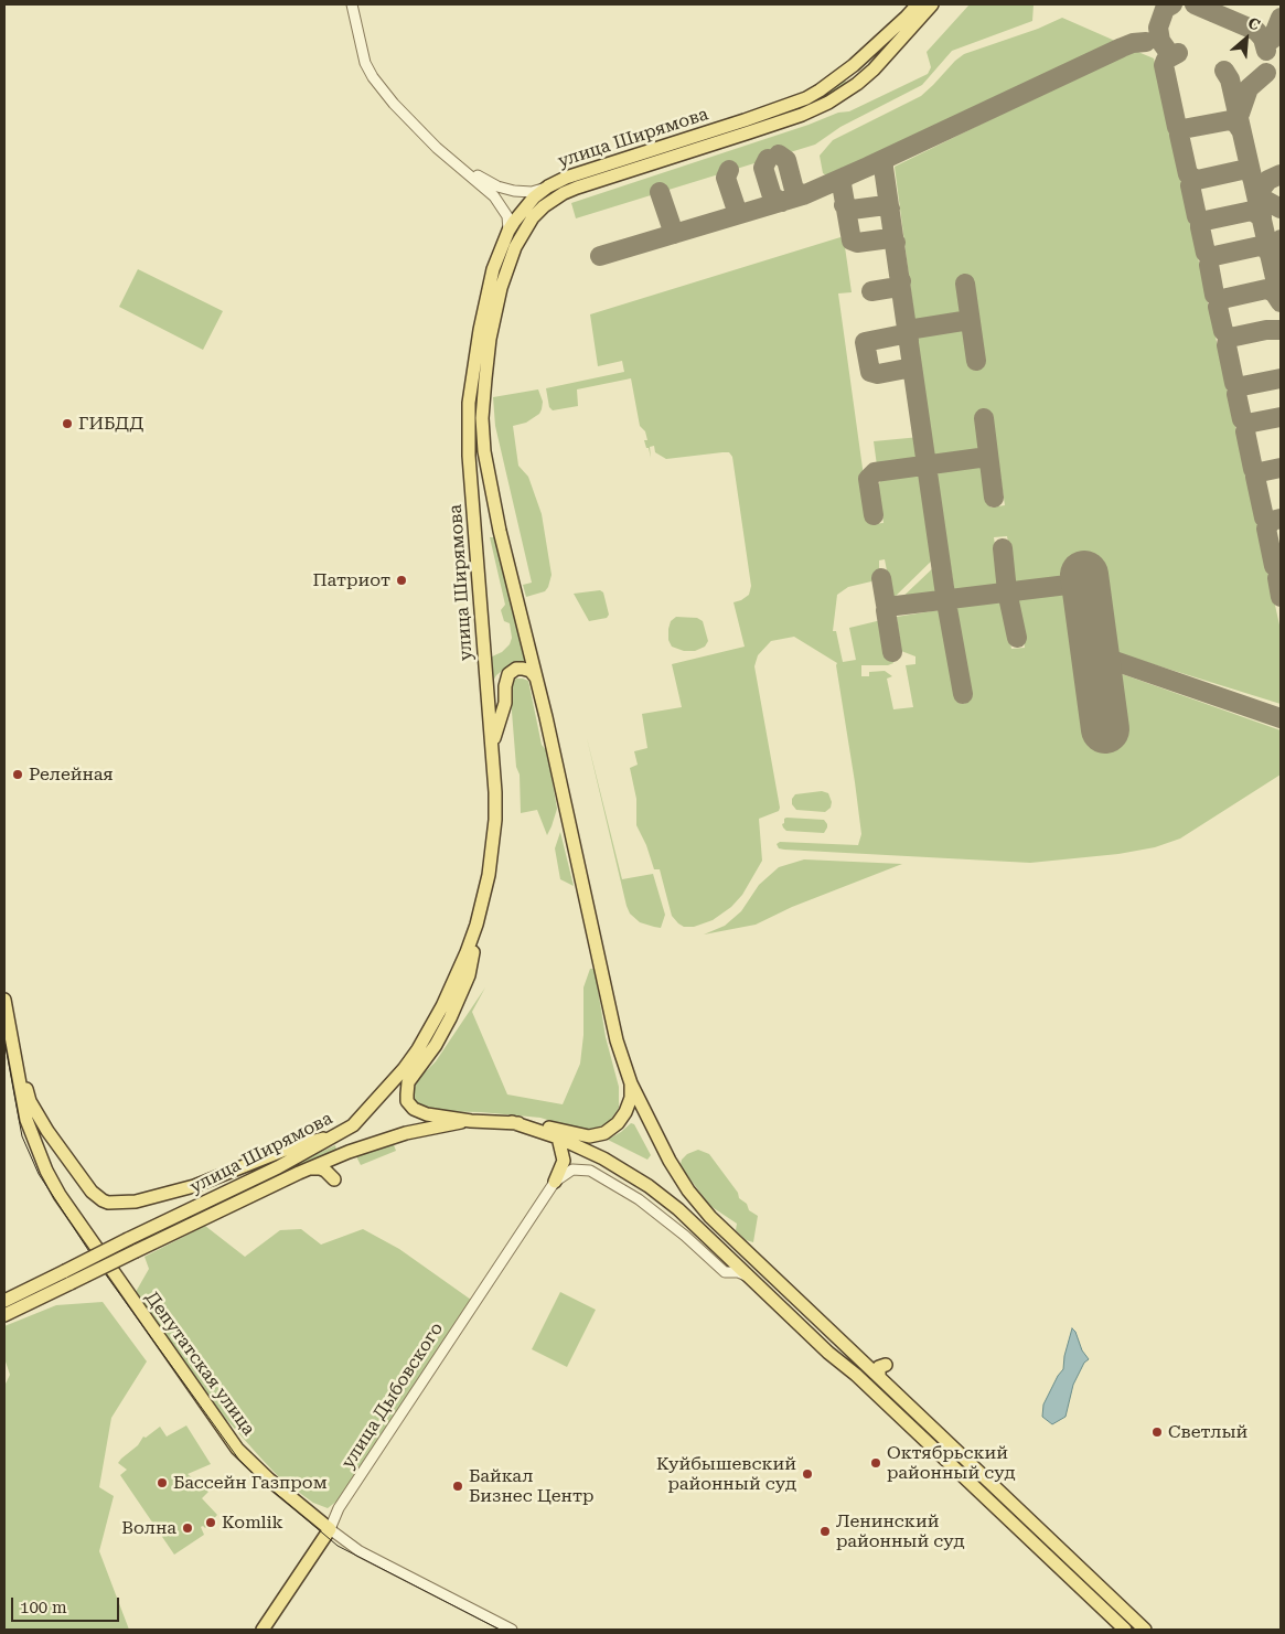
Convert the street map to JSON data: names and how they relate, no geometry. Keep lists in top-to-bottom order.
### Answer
{
  "streets": {
    "main road": ["улица Ширямова", "Депутатская улица", "улица Дыбовского"]
  },
  "crossings": [
    ["Депутатская улица", "улица Дыбовского"]
  ],
  "places": [
    "ГИБДД",
    "Патриот",
    "Релейная",
    "Светлый",
    "Октябрьский районный суд",
    "Куйбышевский районный суд",
    "Бассейн Газпром",
    "Байкал Бизнес Центр",
    "Komlik",
    "Волна",
    "Ленинский районный суд"
  ],
  "scale_bar": "100 m",
  "north": "top right"
}
